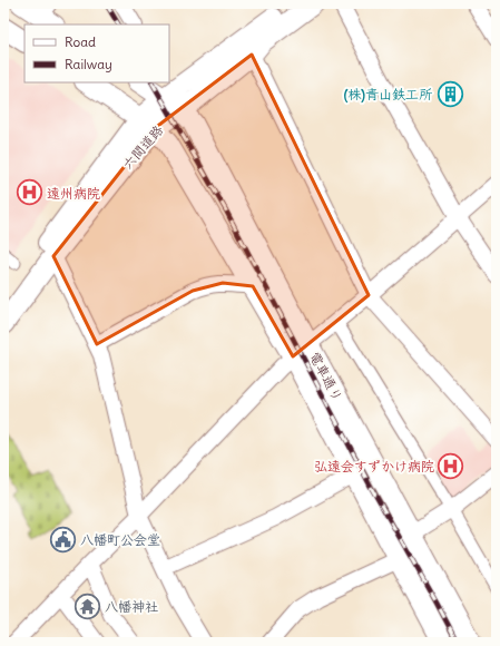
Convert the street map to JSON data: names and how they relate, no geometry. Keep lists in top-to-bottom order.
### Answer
{
  "streets": {
    "street": ["六間道路", "電車通り"]
  },
  "crossings": [
    ["六間道路", "電車通り"]
  ],
  "places": {
    "building": ["(株)青山鉄工所"],
    "hospital": ["遠州病院", "弘遠会すずかけ病院"],
    "public building": ["八幡町公会堂"],
    "temple": ["八幡神社"]
  },
  "legend": ["Road", "Railway"]
}
